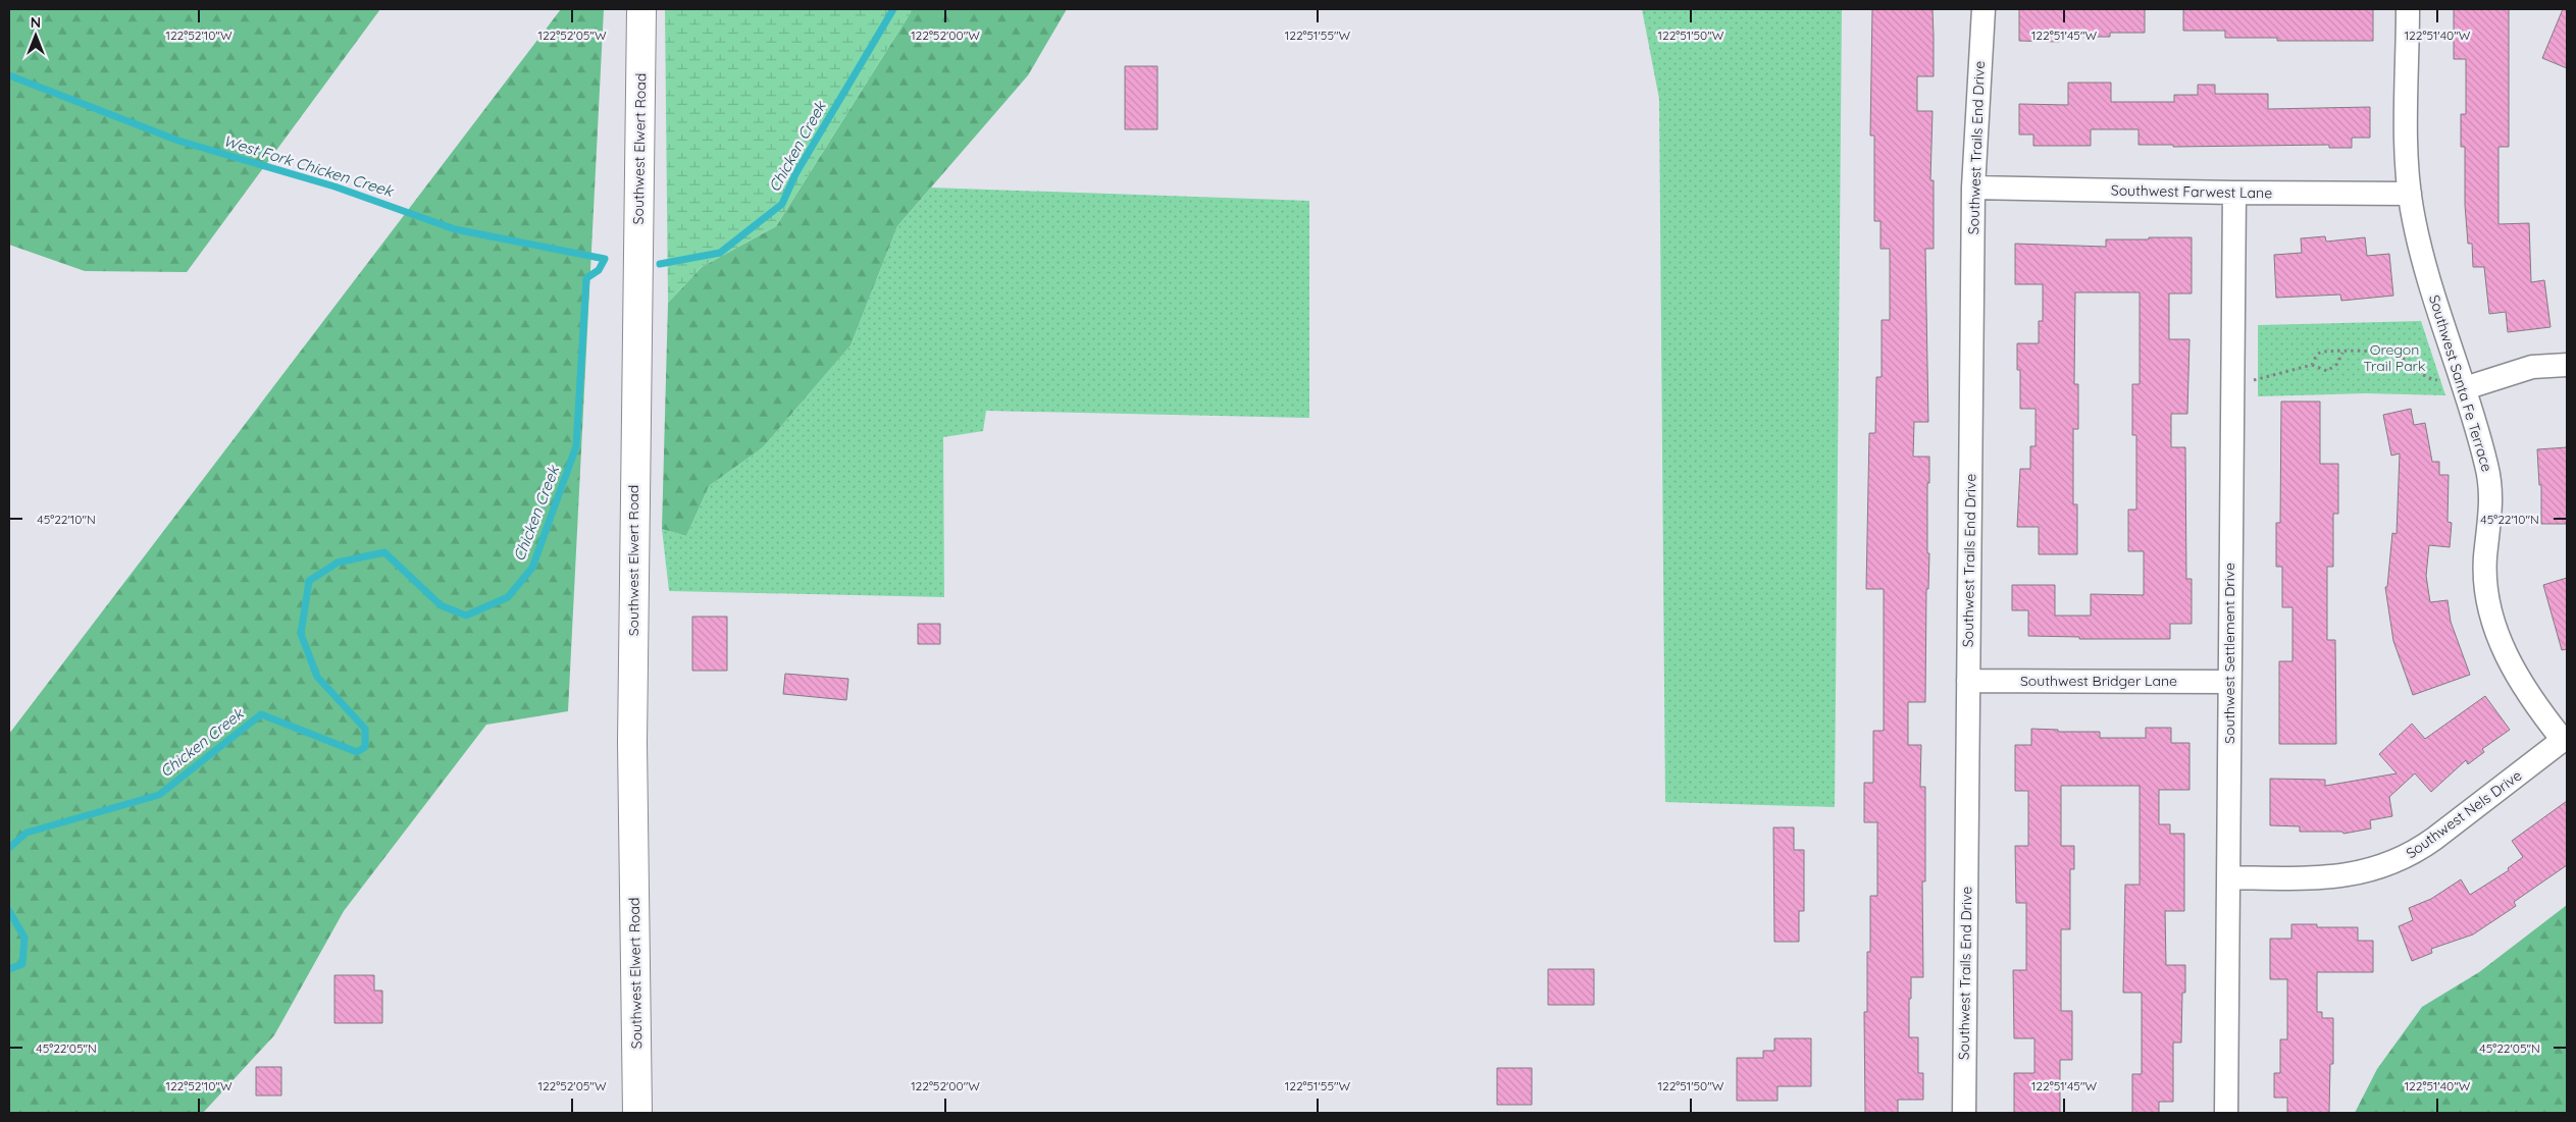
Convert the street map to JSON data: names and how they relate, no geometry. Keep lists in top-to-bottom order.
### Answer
{
  "streets": {
    "main road": ["Southwest Elwert Road"],
    "street": [
      "Southwest Trails End Drive",
      "Southwest Farwest Lane",
      "Southwest Santa Fe Terrace",
      "Southwest Settlement Drive",
      "Southwest Bridger Lane",
      "Southwest Nels Drive"
    ]
  },
  "crossings": [
    ["Southwest Trails End Drive", "Southwest Farwest Lane"],
    ["Southwest Trails End Drive", "Southwest Bridger Lane"],
    ["Southwest Farwest Lane", "Southwest Santa Fe Terrace"],
    ["Southwest Farwest Lane", "Southwest Settlement Drive"],
    ["Southwest Santa Fe Terrace", "Southwest Nels Drive"],
    ["Southwest Settlement Drive", "Southwest Bridger Lane"],
    ["Southwest Settlement Drive", "Southwest Nels Drive"]
  ],
  "water": ["Chicken Creek", "West Fork Chicken Creek"],
  "parks": ["Oregon Trail Park"],
  "north": "top",
  "coordinates": [
    "122°52'10\"W",
    "122°52'05\"W",
    "122°52'00\"W",
    "122°51'55\"W",
    "122°51'50\"W",
    "122°51'45\"W",
    "122°51'40\"W",
    "45°22'10\"N",
    "45°22'05\"N"
  ]
}
